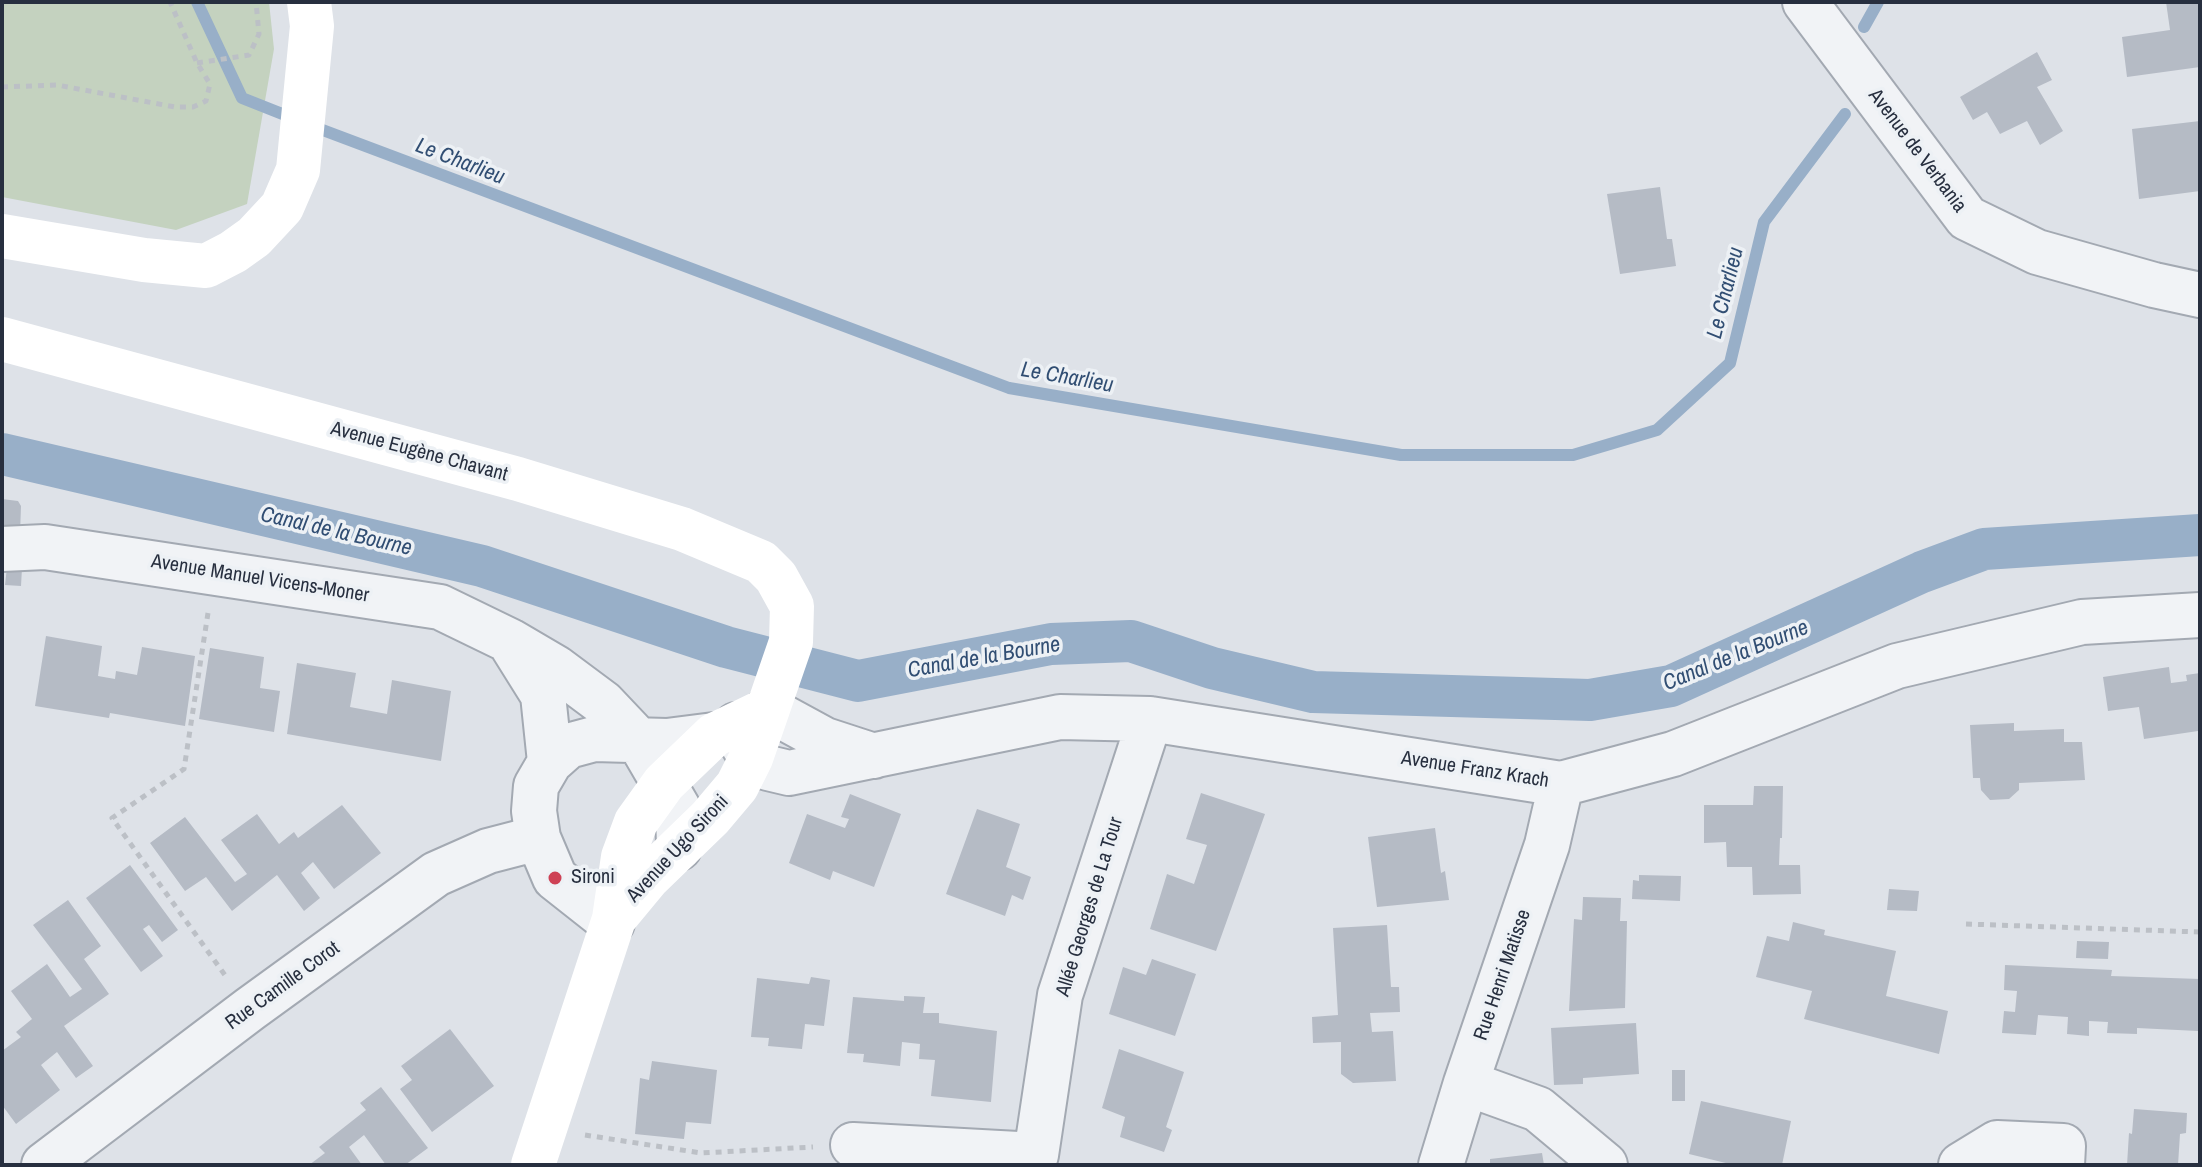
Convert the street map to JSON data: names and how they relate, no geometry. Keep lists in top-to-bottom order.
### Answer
{
  "streets": {
    "street": [
      "Avenue de Verbania",
      "Avenue Eugène Chavant",
      "Avenue Manuel Vicens-Moner",
      "Avenue Franz Krach",
      "Avenue Ugo Sironi",
      "Allée Georges de La Tour",
      "Rue Henri Matisse",
      "Rue Camille Corot"
    ]
  },
  "crossings": [
    ["Avenue Eugène Chavant", "Avenue Franz Krach"],
    ["Avenue Eugène Chavant", "Avenue Ugo Sironi"],
    ["Avenue Manuel Vicens-Moner", "Avenue Ugo Sironi"],
    ["Avenue Franz Krach", "Avenue Ugo Sironi"],
    ["Avenue Franz Krach", "Allée Georges de La Tour"],
    ["Avenue Franz Krach", "Rue Henri Matisse"]
  ],
  "water": ["Le Charlieu", "Canal de la Bourne"],
  "places": ["Sironi"]
}
